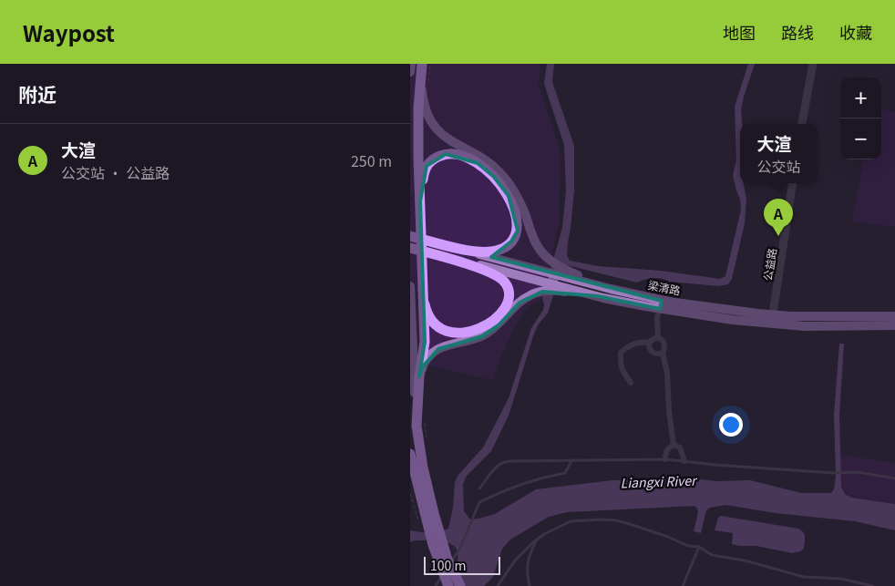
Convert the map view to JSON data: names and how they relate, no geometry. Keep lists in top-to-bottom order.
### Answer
{
  "streets": {
    "main road": ["梁清路"],
    "street": ["公益路"]
  },
  "crossings": [
    ["公益路", "梁清路"]
  ],
  "water": ["Liangxi River"],
  "scale_bar": "100 m",
  "page": {
    "header": "Waypost",
    "nav": ["地图", "路线", "收藏"],
    "heading": "附近",
    "map_buttons": ["+", "−"],
    "list": [
      {
        "mark": "A",
        "name": "大渲",
        "note": "公交站 · 公益路",
        "value": "250 m"
      }
    ],
    "popup": ["大渲", "公交站"],
    "pins": "A",
    "scale": "100 m"
  }
}
